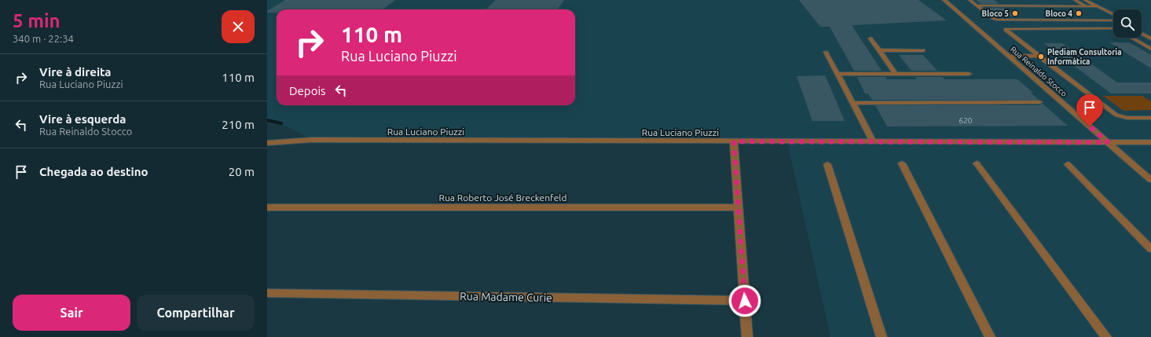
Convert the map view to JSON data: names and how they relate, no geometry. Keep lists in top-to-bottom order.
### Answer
{
  "streets": {
    "street": [
      "Rua Reinaldo Stocco",
      "Rua Luciano Piuzzi",
      "Rua Roberto José Breckenfeld",
      "Rua Madame Curie"
    ]
  },
  "crossings": [
    ["Rua Reinaldo Stocco", "Rua Luciano Piuzzi"]
  ],
  "places": ["Bloco 5", "Bloco 4", "Plediam Consultoria Informática"],
  "house_numbers": ["620"],
  "page": {
    "heading": ["5 min", "340 m · 22:34"],
    "turn": ["110 m", "Rua Luciano Piuzzi"],
    "list": [
      {
        "name": "Vire à direita",
        "note": "Rua Luciano Piuzzi",
        "value": "110 m"
      },
      {
        "name": "Vire à esquerda",
        "note": "Rua Reinaldo Stocco",
        "value": "210 m"
      },
      {
        "name": "Chegada ao destino",
        "value": "20 m"
      }
    ],
    "then": "Depois",
    "buttons": ["Sair", "Compartilhar"]
  }
}
